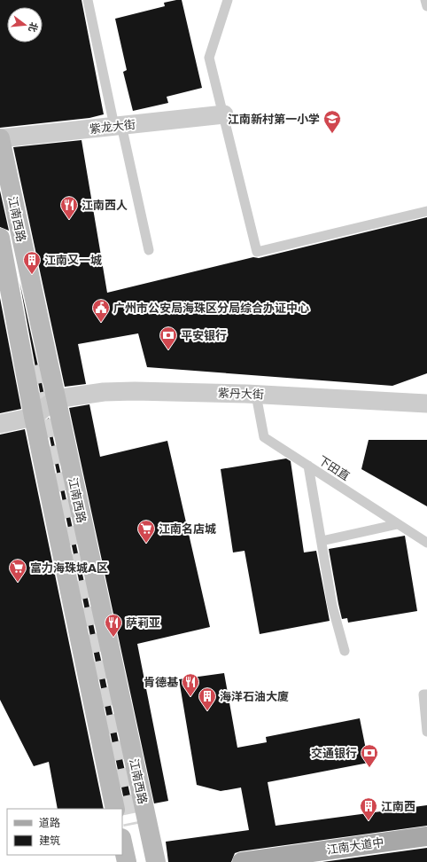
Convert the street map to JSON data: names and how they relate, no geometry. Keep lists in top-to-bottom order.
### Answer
{
  "streets": {
    "main road": ["江南西路", "江南大道中"],
    "street": ["紫龙大街", "紫丹大街"],
    "lane": ["下田直"]
  },
  "crossings": [
    ["紫龙大街", "江南西路"],
    ["江南西路", "紫丹大街"],
    ["紫丹大街", "下田直"]
  ],
  "places": {
    "school or university": ["江南新村第一小学"],
    "restaurant": ["江南西人", "萨莉亚", "肯德基"],
    "building": ["江南又一城", "海洋石油大廈", "江南西"],
    "public building": ["广州市公安局海珠区分局综合办证中心"],
    "bank": ["平安银行", "交通银行"],
    "supermarket": ["江南名店城", "富力海珠城A区"]
  },
  "legend": ["道路", "建筑"],
  "north": "right"
}
